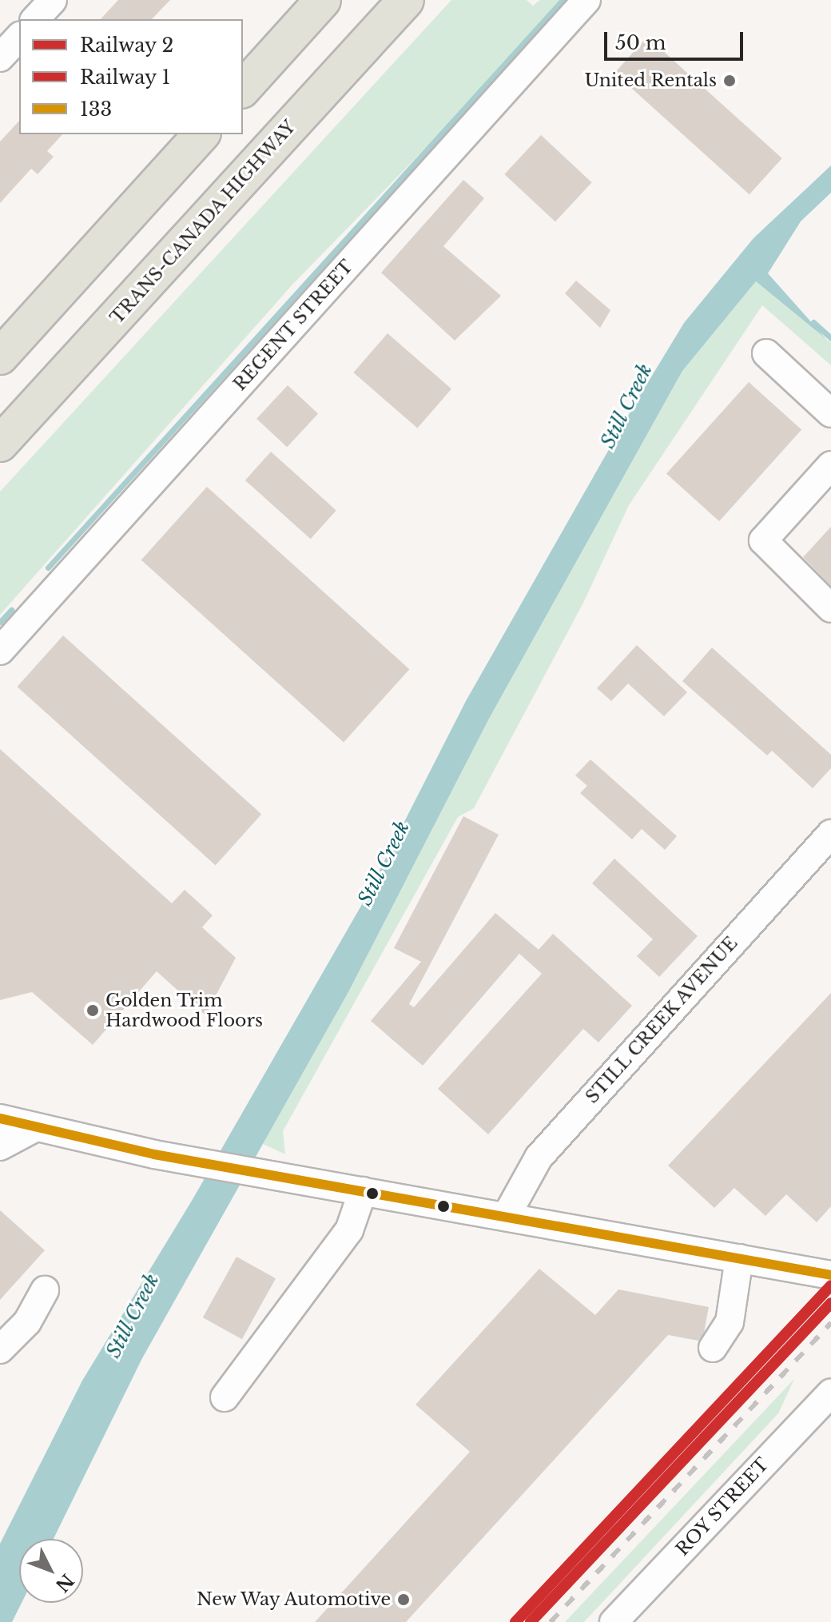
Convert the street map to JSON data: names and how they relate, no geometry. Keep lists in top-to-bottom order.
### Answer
{
  "streets": {
    "highway": ["TRANS-CANADA HIGHWAY"],
    "street": ["REGENT STREET", "STILL CREEK AVENUE", "ROY STREET"]
  },
  "water": ["Still Creek"],
  "places": ["United Rentals", "Golden Trim Hardwood Floors", "New Way Automotive"],
  "lines": ["transit line 133", "rail line 2", "rail line 1"],
  "legend": ["Railway 2", "Railway 1", "133"],
  "scale_bar": "50 m",
  "north": "bottom right"
}
